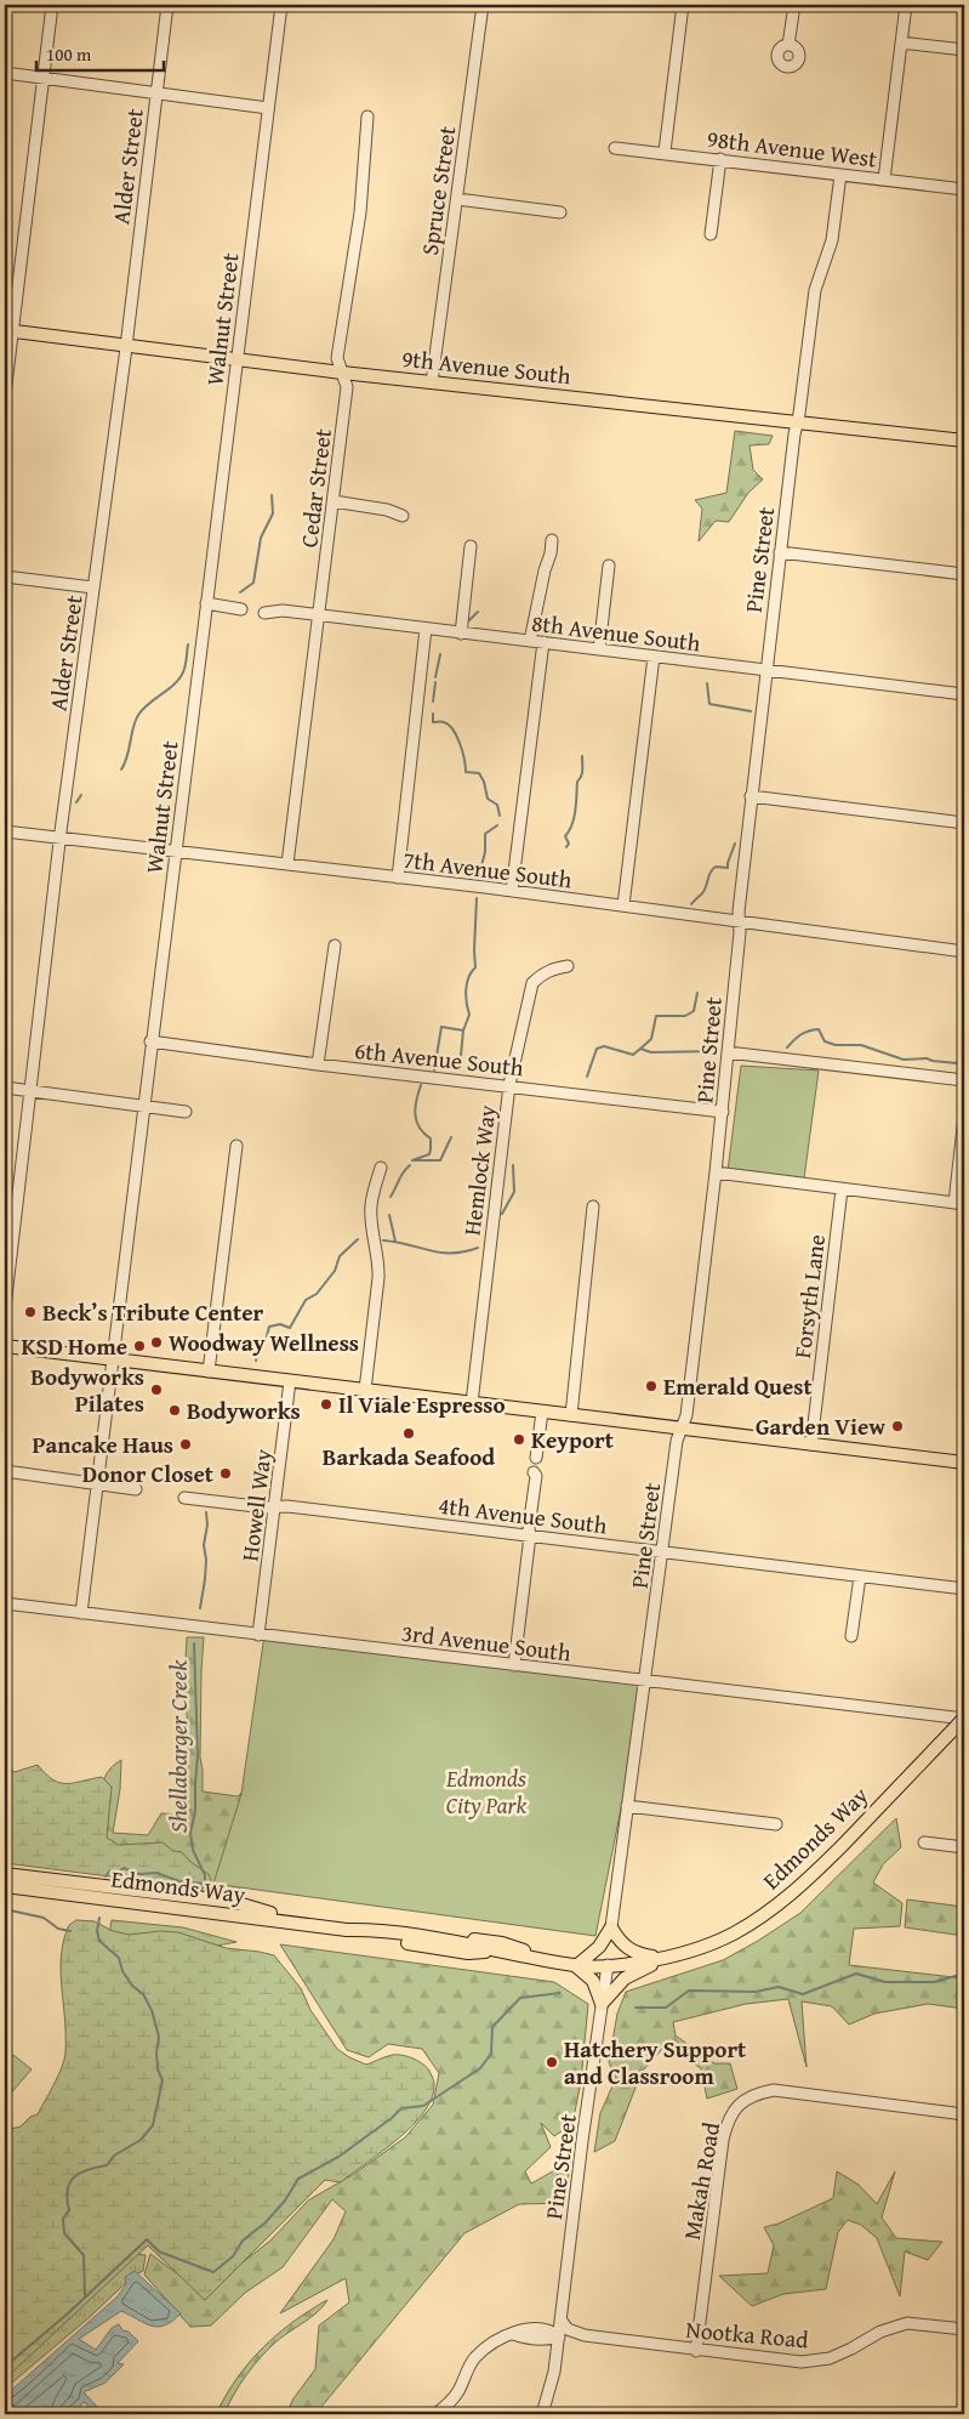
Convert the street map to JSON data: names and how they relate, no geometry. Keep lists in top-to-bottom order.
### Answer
{
  "streets": {
    "main road": ["9th Avenue South", "Edmonds Way"],
    "street": [
      "98th Avenue West",
      "Alder Street",
      "Spruce Street",
      "Walnut Street",
      "Cedar Street",
      "Pine Street",
      "8th Avenue South",
      "7th Avenue South",
      "6th Avenue South",
      "Hemlock Way",
      "Forsyth Lane",
      "Howell Way",
      "4th Avenue South",
      "3rd Avenue South",
      "Makah Road",
      "Nootka Road"
    ]
  },
  "crossings": [
    ["98th Avenue West", "Pine Street"],
    ["Alder Street", "9th Avenue South"],
    ["Alder Street", "7th Avenue South"],
    ["Spruce Street", "9th Avenue South"],
    ["Walnut Street", "9th Avenue South"],
    ["Walnut Street", "7th Avenue South"],
    ["Walnut Street", "6th Avenue South"],
    ["Walnut Street", "3rd Avenue South"],
    ["9th Avenue South", "Cedar Street"],
    ["9th Avenue South", "Pine Street"],
    ["Cedar Street", "8th Avenue South"],
    ["Cedar Street", "7th Avenue South"],
    ["Pine Street", "8th Avenue South"],
    ["Pine Street", "7th Avenue South"],
    ["Pine Street", "6th Avenue South"],
    ["Pine Street", "4th Avenue South"],
    ["Pine Street", "3rd Avenue South"],
    ["Pine Street", "Edmonds Way"],
    ["Pine Street", "Nootka Road"],
    ["6th Avenue South", "Hemlock Way"],
    ["Howell Way", "4th Avenue South"],
    ["Howell Way", "3rd Avenue South"],
    ["3rd Avenue South", "Edmonds Way"],
    ["Makah Road", "Nootka Road"]
  ],
  "water": ["Shellabarger Creek"],
  "parks": ["Edmonds City Park"],
  "places": [
    "Beck’s Tribute Center",
    "Woodway Wellness",
    "KSD Home",
    "Emerald Quest",
    "Bodyworks Pilates",
    "Il Viale Espresso",
    "Bodyworks",
    "Garden View",
    "Barkada Seafood",
    "Keyport",
    "Pancake Haus",
    "Donor Closet",
    "Hatchery Support and Classroom"
  ],
  "scale_bar": "100 m"
}
